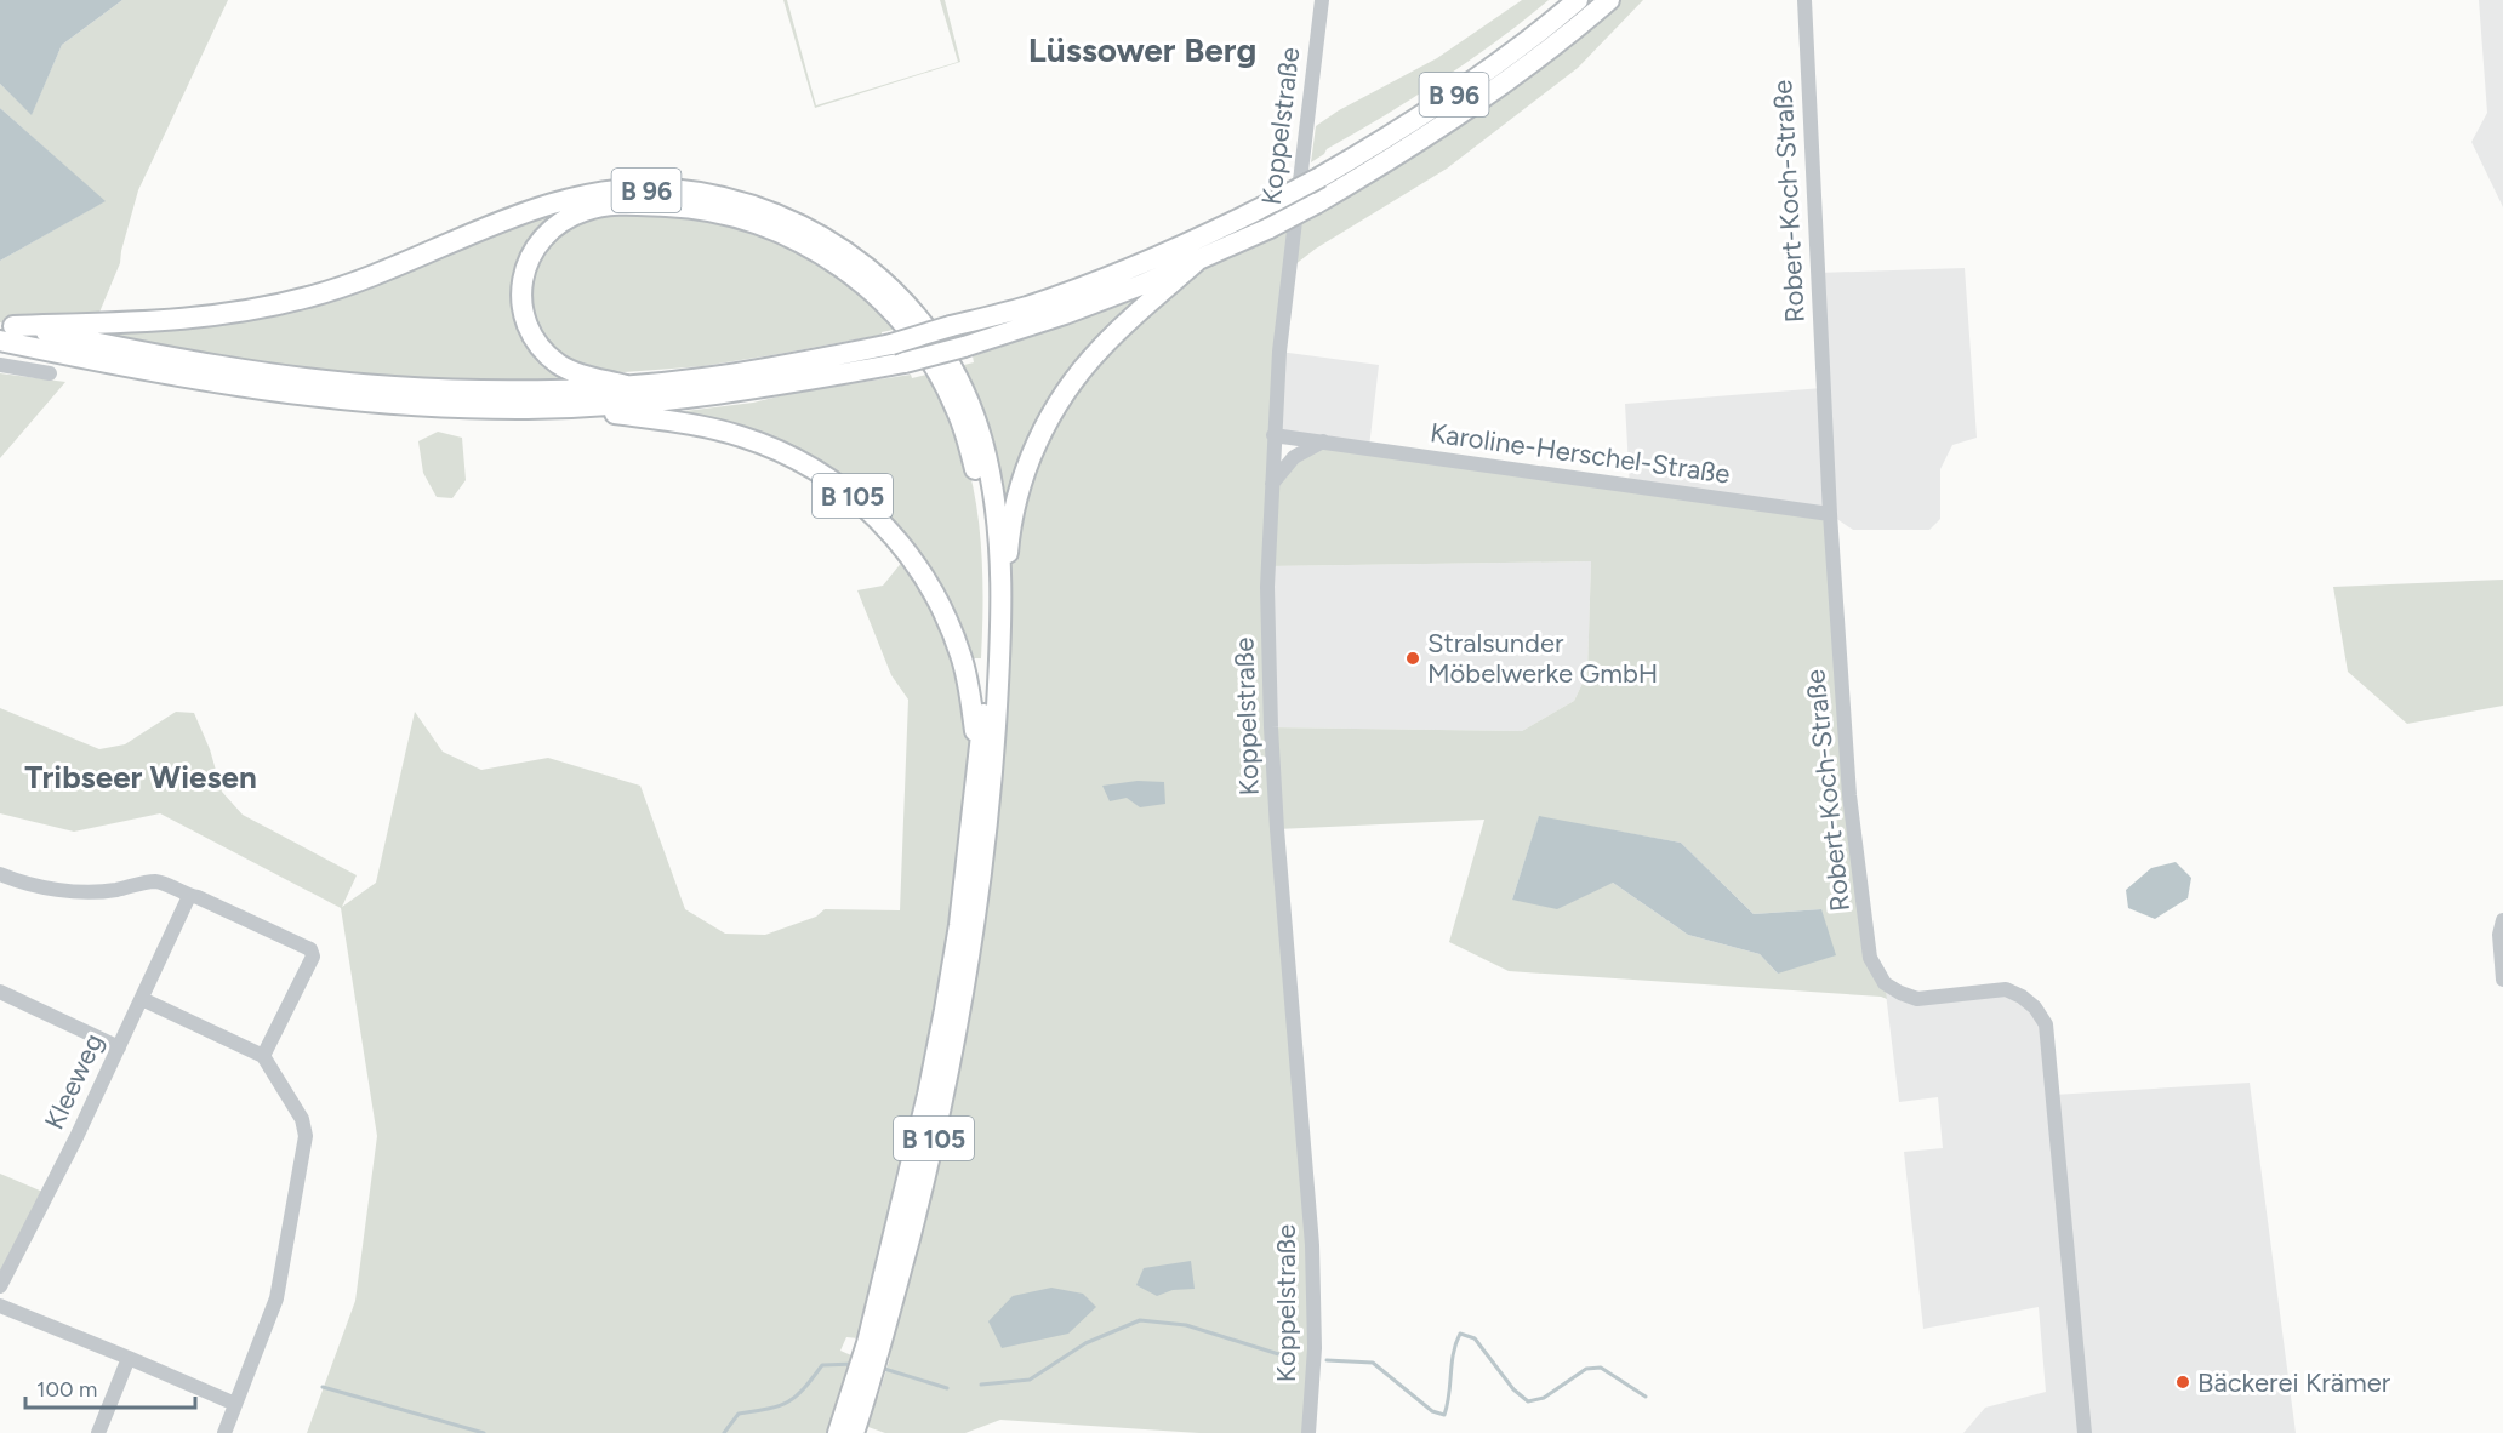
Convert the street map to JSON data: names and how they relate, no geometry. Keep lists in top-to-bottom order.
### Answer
{
  "streets": {
    "highway": ["B 96", "B 105"],
    "street": [
      "Koppelstraße",
      "Robert-Koch-Straße",
      "Karoline-Herschel-Straße",
      "Kleeweg"
    ]
  },
  "crossings": [
    ["B 96", "B 105"],
    ["Koppelstraße", "Karoline-Herschel-Straße"],
    ["Robert-Koch-Straße", "Karoline-Herschel-Straße"]
  ],
  "districts": ["Lüssower Berg", "Tribseer Wiesen"],
  "places": ["Stralsunder Möbelwerke GmbH", "Bäckerei Krämer"],
  "scale_bar": "100 m"
}
